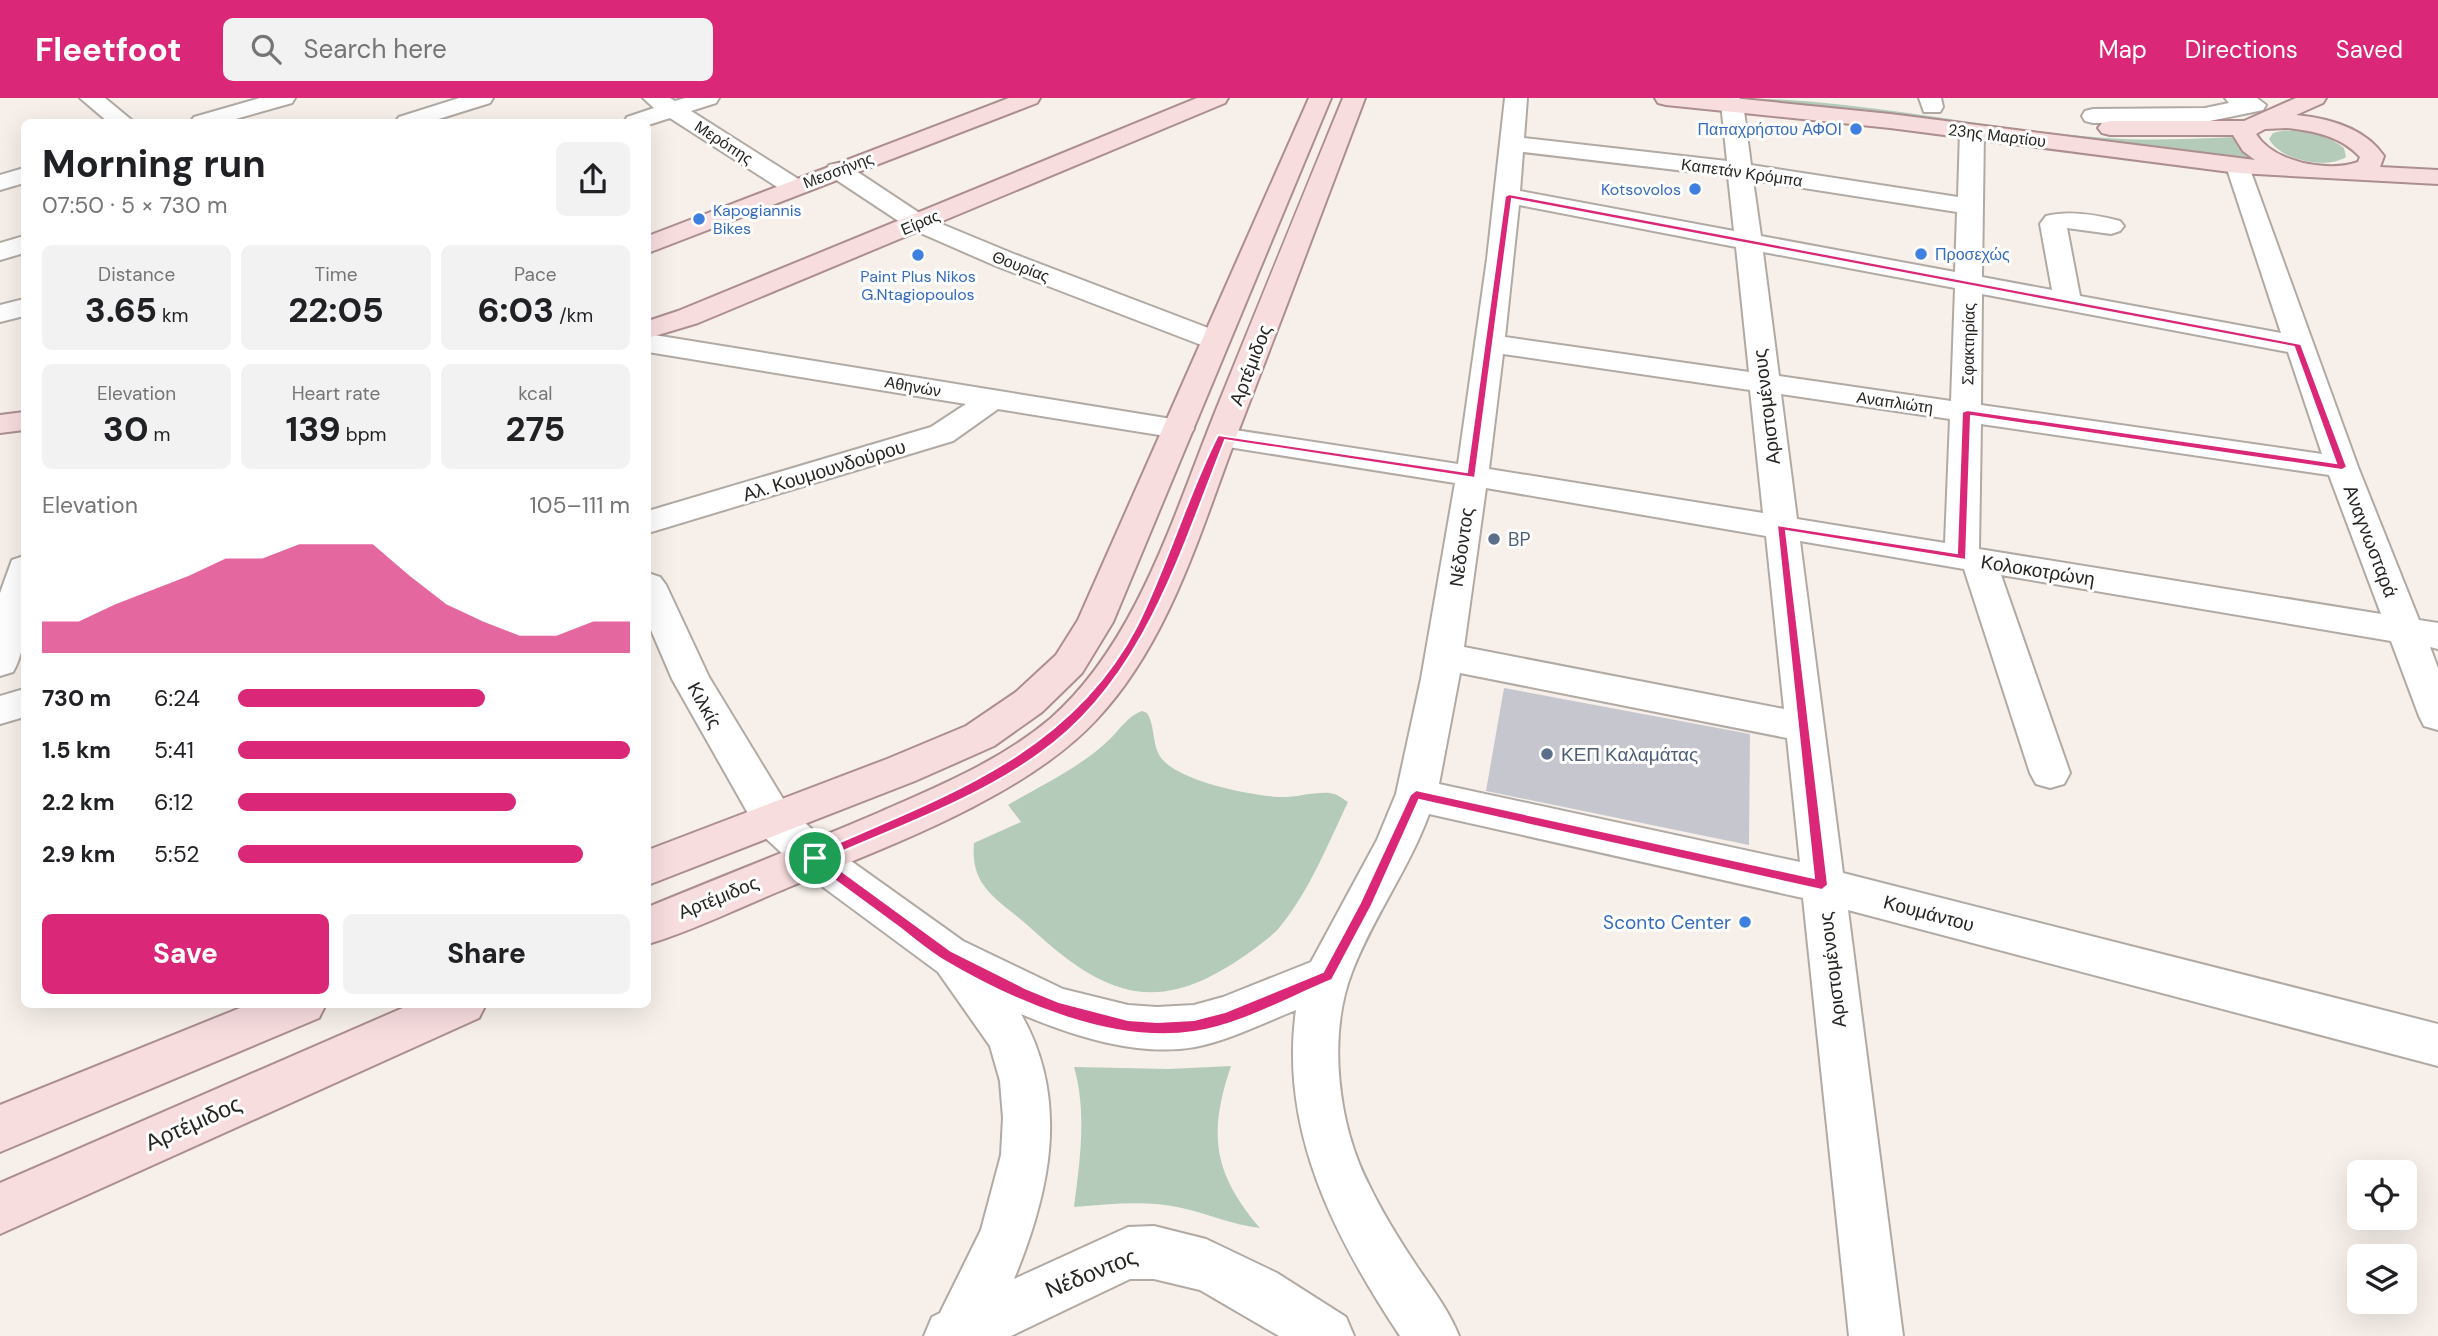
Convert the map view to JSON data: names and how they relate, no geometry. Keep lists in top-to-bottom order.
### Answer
{
  "streets": {
    "main road": [
      "23ης Μαρτίου",
      "Μεσσήνης",
      "Είρας",
      "Αρτέμιδος"
    ],
    "street": [
      "Μερόπης",
      "Καπετάν Κρόμπα",
      "Θουρίας",
      "Σφακτηρίας",
      "Αθηνών",
      "Αναπλιώτη",
      "Αριστομένους",
      "Αλ. Κουμουνδούρου",
      "Αναγνωσταρά",
      "Νέδοντος",
      "Κολοκοτρώνη",
      "Κιλκίς",
      "Κουμάντου"
    ]
  },
  "crossings": [
    ["23ης Μαρτίου", "Σφακτηρίας"],
    ["23ης Μαρτίου", "Αριστομένους"],
    ["23ης Μαρτίου", "Αναγνωσταρά"],
    ["Μερόπης", "Μεσσήνης"],
    ["Μεσσήνης", "Θουρίας"],
    ["Καπετάν Κρόμπα", "Σφακτηρίας"],
    ["Καπετάν Κρόμπα", "Αριστομένους"],
    ["Καπετάν Κρόμπα", "Νέδοντος"],
    ["Είρας", "Θουρίας"],
    ["Σφακτηρίας", "Αναπλιώτη"],
    ["Σφακτηρίας", "Κολοκοτρώνη"],
    ["Αρτέμιδος", "Κολοκοτρώνη"],
    ["Αρτέμιδος", "Κιλκίς"],
    ["Αθηνών", "Αλ. Κουμουνδούρου"],
    ["Αναπλιώτη", "Αριστομένους"],
    ["Αναπλιώτη", "Αναγνωσταρά"],
    ["Αναπλιώτη", "Νέδοντος"],
    ["Αριστομένους", "Κολοκοτρώνη"],
    ["Αριστομένους", "Κουμάντου"],
    ["Αναγνωσταρά", "Κολοκοτρώνη"],
    ["Νέδοντος", "Κολοκοτρώνη"],
    ["Νέδοντος", "Κουμάντου"]
  ],
  "places": [
    "Παπαχρήστου ΑΦΟΙ",
    "Kotsovolos",
    "Kapogiannis Bikes",
    "Προσεχώς",
    "Paint Plus Nikos G.Ntagiopoulos",
    "BP",
    "ΚΕΠ Καλαμάτας",
    "Sconto Center"
  ],
  "page": {
    "header": "Fleetfoot",
    "search": "Search here",
    "nav": ["Map", "Directions", "Saved"],
    "heading": ["Morning run", "07:50 · 5 × 730 m"],
    "stats": [
      ["Distance", "3.65 km"],
      ["Time", "22:05"],
      ["Pace", "6:03 /km"],
      ["Elevation", "30 m"],
      ["Heart rate", "139 bpm"],
      ["kcal", "275"]
    ],
    "chart": ["Elevation", "105–111 m"],
    "list": [
      {
        "name": "730 m",
        "note": "6:24"
      },
      {
        "name": "1.5 km",
        "note": "5:41"
      },
      {
        "name": "2.2 km",
        "note": "6:12"
      },
      {
        "name": "2.9 km",
        "note": "5:52"
      }
    ],
    "buttons": ["Save", "Share"]
  }
}
